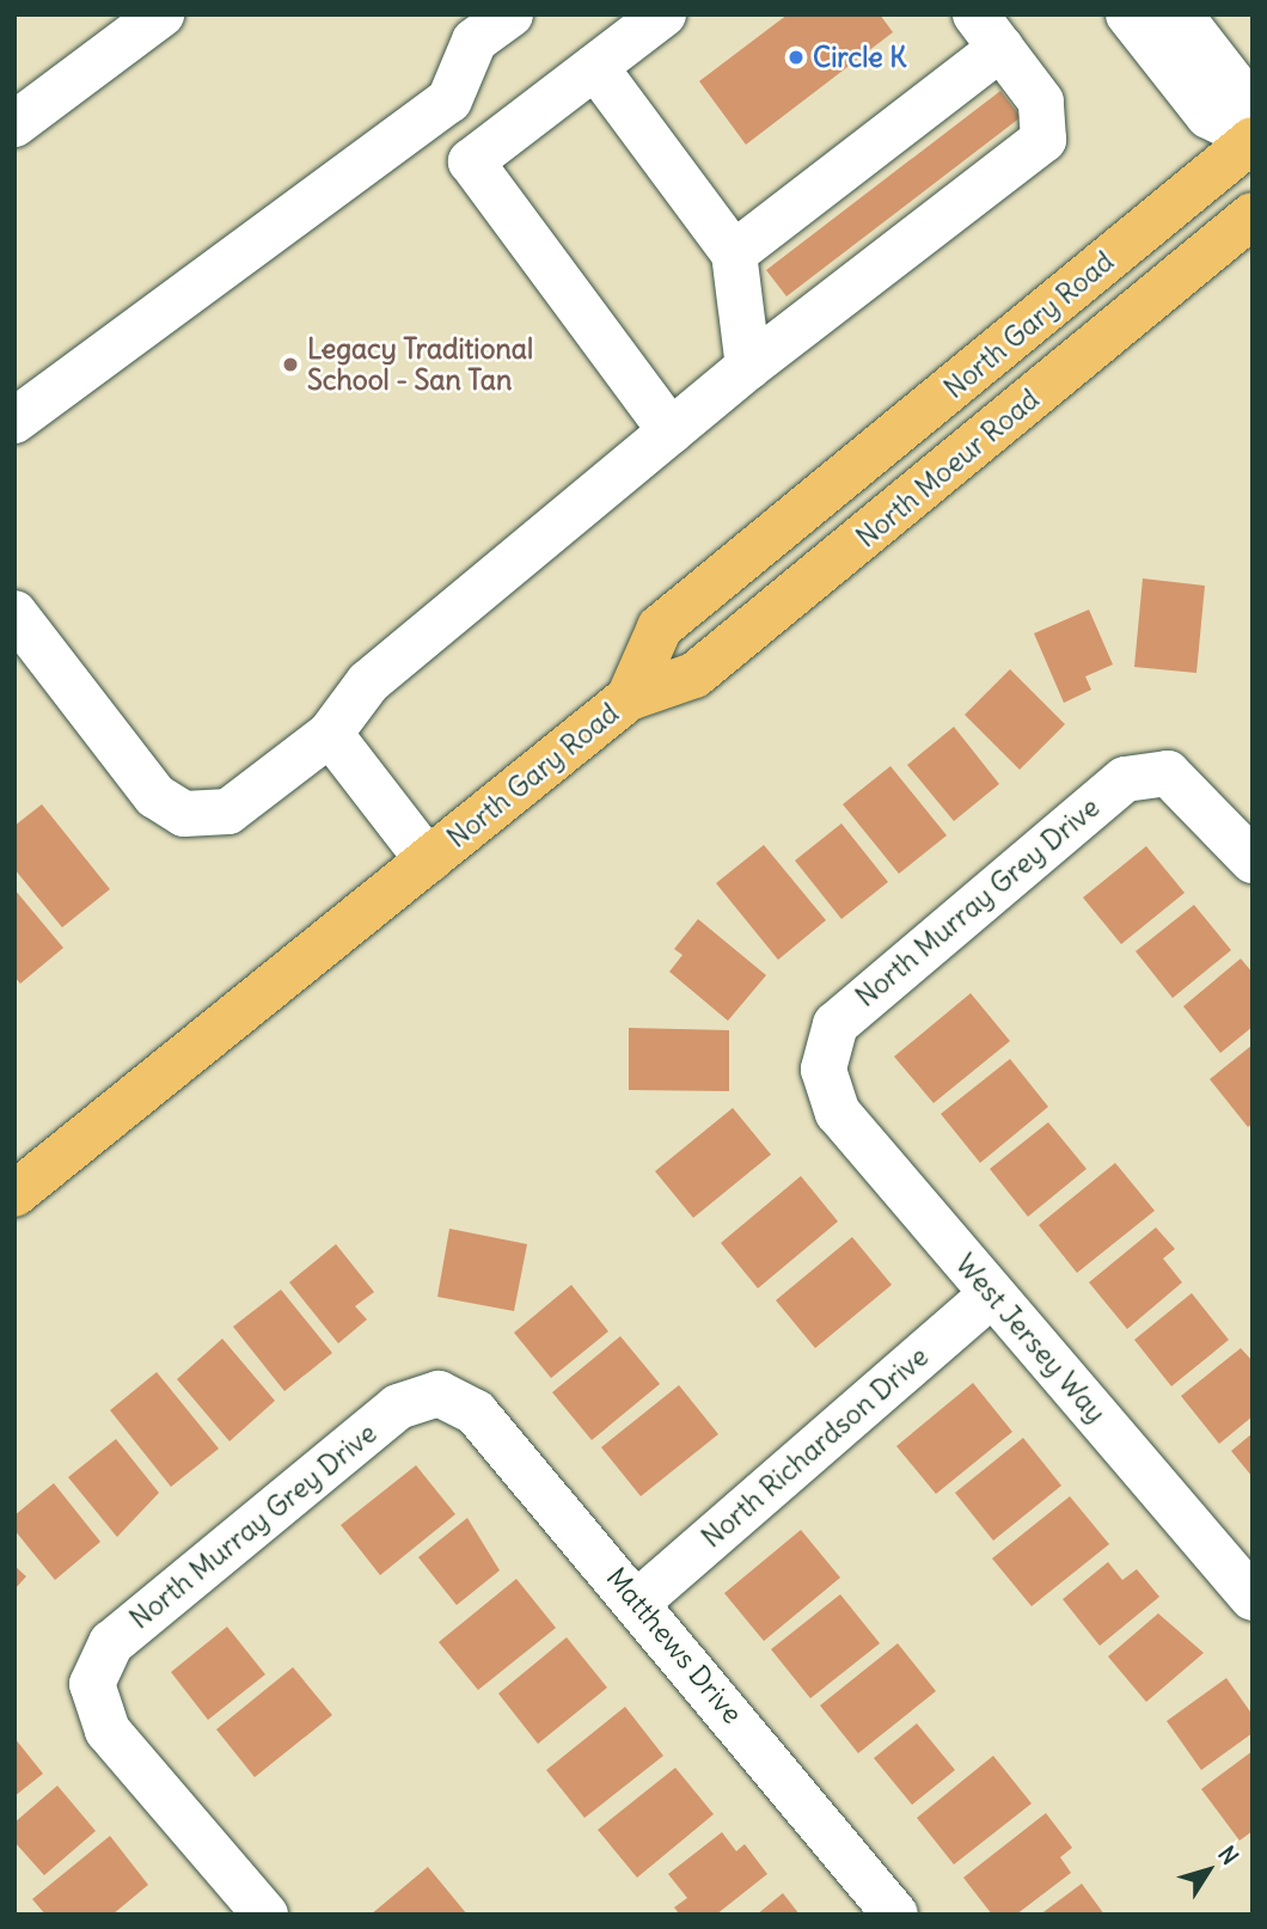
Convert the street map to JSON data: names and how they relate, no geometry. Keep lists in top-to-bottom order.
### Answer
{
  "streets": {
    "main road": ["North Gary Road", "North Moeur Road"],
    "street": [
      "North Murray Grey Drive",
      "West Jersey Way",
      "North Richardson Drive",
      "Matthews Drive"
    ]
  },
  "crossings": [
    ["North Gary Road", "North Moeur Road"],
    ["North Murray Grey Drive", "West Jersey Way"],
    ["North Murray Grey Drive", "Matthews Drive"],
    ["West Jersey Way", "North Richardson Drive"],
    ["North Richardson Drive", "Matthews Drive"]
  ],
  "places": ["Circle K", "Legacy Traditional School - San Tan"],
  "north": "top right"
}
